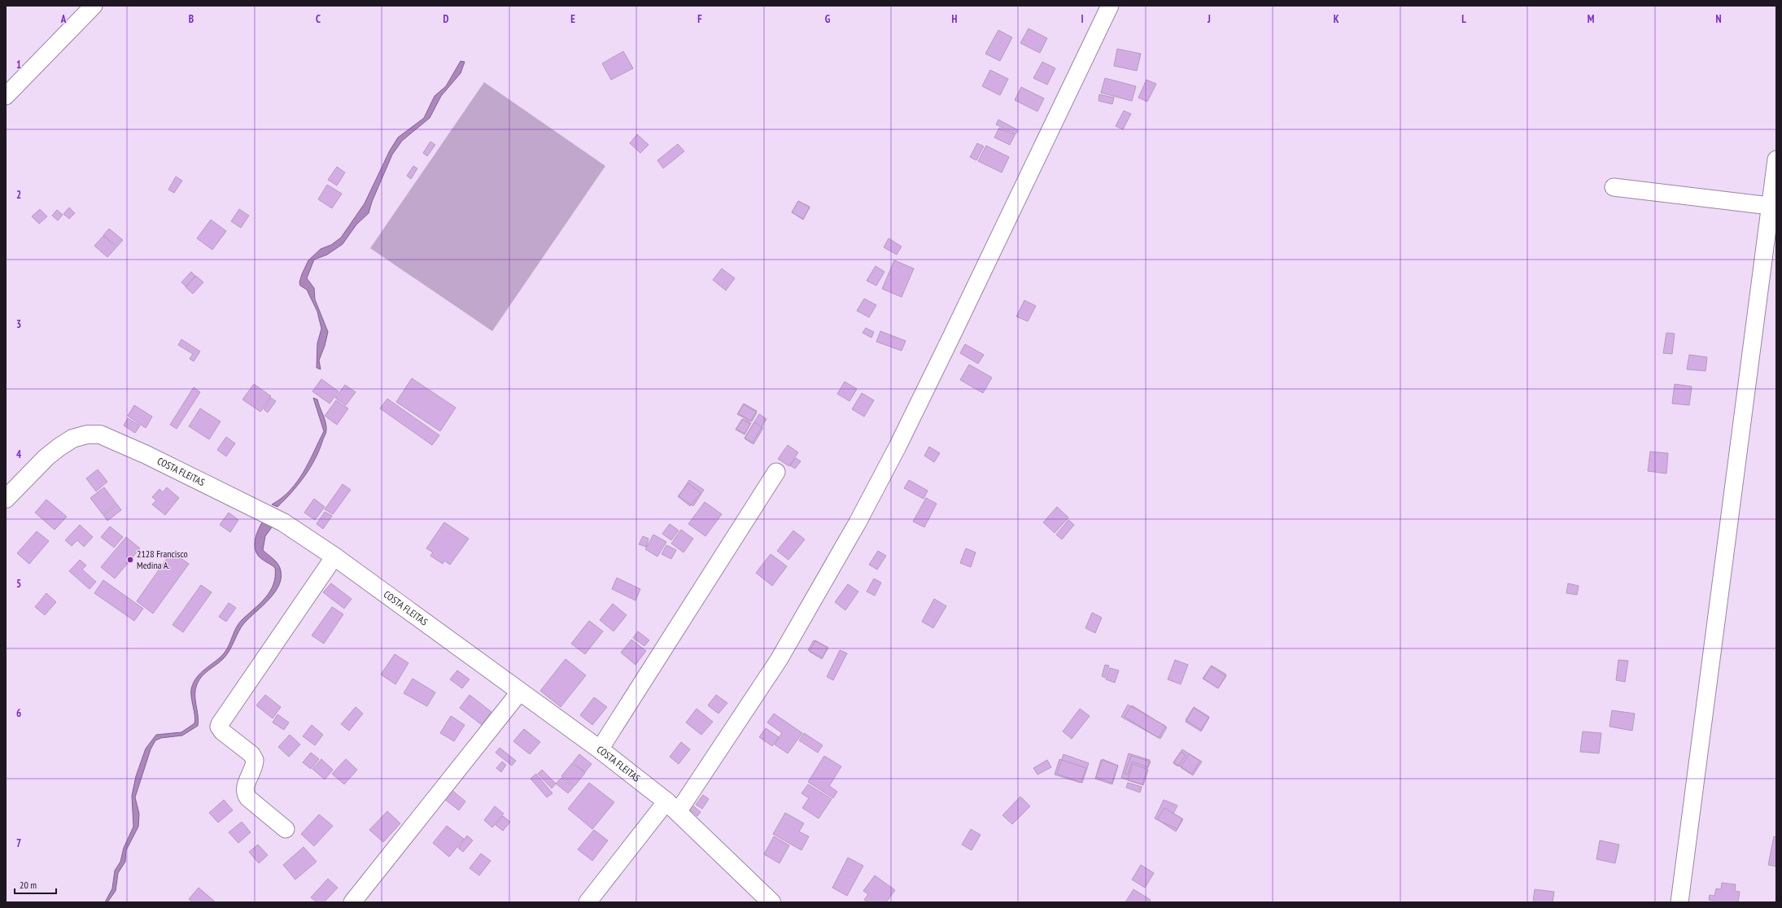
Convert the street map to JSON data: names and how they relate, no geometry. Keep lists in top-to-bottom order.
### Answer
{
  "streets": {
    "main road": ["COSTA FLEITAS"]
  },
  "places": ["2128 Francisco Medina A."],
  "scale_bar": "20 m",
  "grid": {
    "columns": [
      "A",
      "B",
      "C",
      "D",
      "E",
      "F",
      "G",
      "H",
      "I",
      "J",
      "K",
      "L",
      "M",
      "N"
    ],
    "rows": [
      "1",
      "2",
      "3",
      "4",
      "5",
      "6",
      "7"
    ]
  }
}
